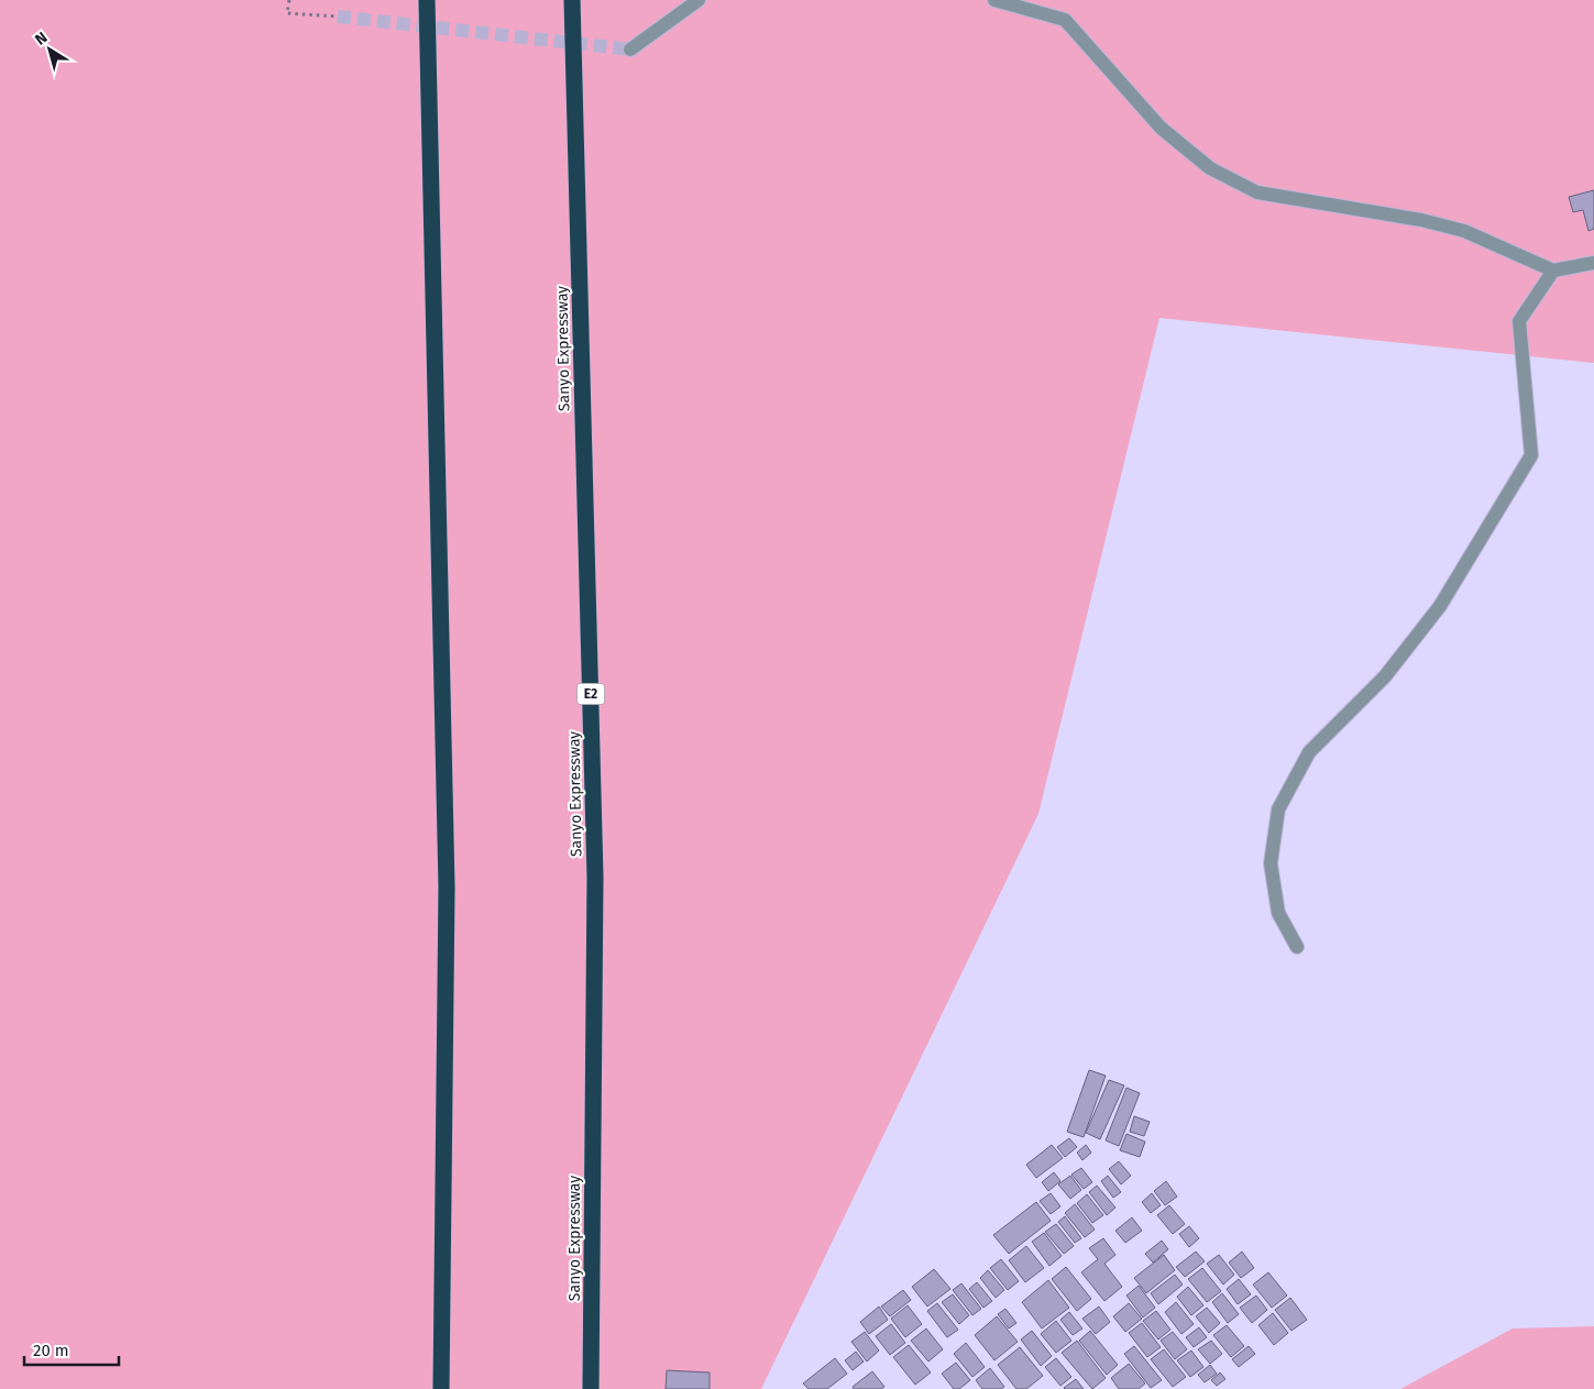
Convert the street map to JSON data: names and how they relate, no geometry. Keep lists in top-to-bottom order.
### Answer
{
  "streets": {
    "highway": ["Sanyo Expressway", "E2"]
  },
  "scale_bar": "20 m",
  "north": "top left"
}
